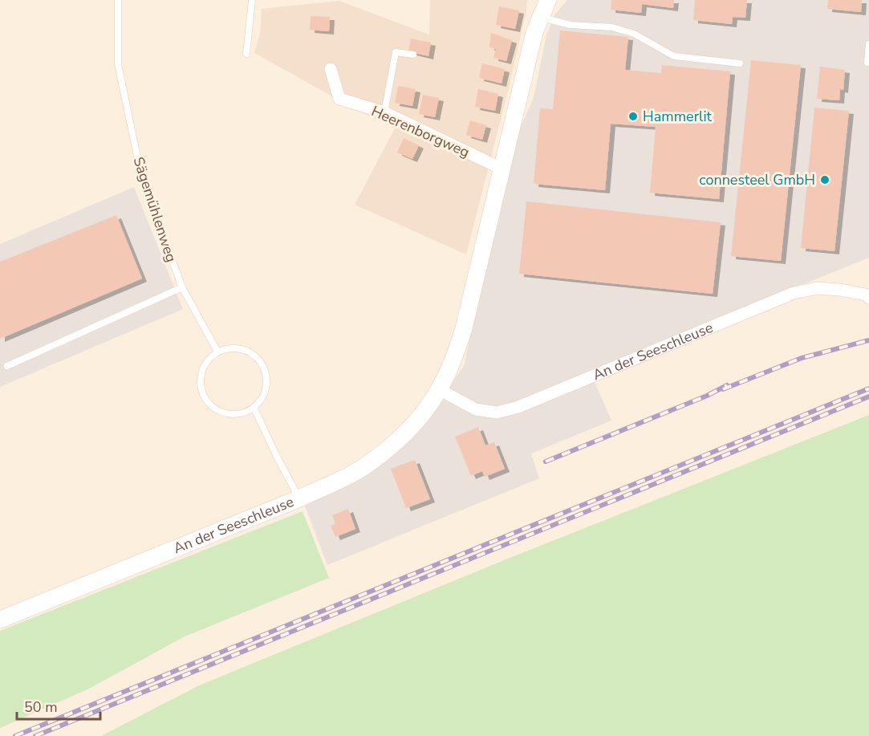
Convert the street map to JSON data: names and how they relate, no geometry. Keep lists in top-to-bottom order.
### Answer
{
  "streets": {
    "street": ["Heerenborgweg", "An der Seeschleuse"],
    "lane": ["Sägemühlenweg"]
  },
  "crossings": [
    ["Heerenborgweg", "An der Seeschleuse"]
  ],
  "places": ["Hammerlit", "connesteel GmbH"],
  "scale_bar": "50 m"
}
